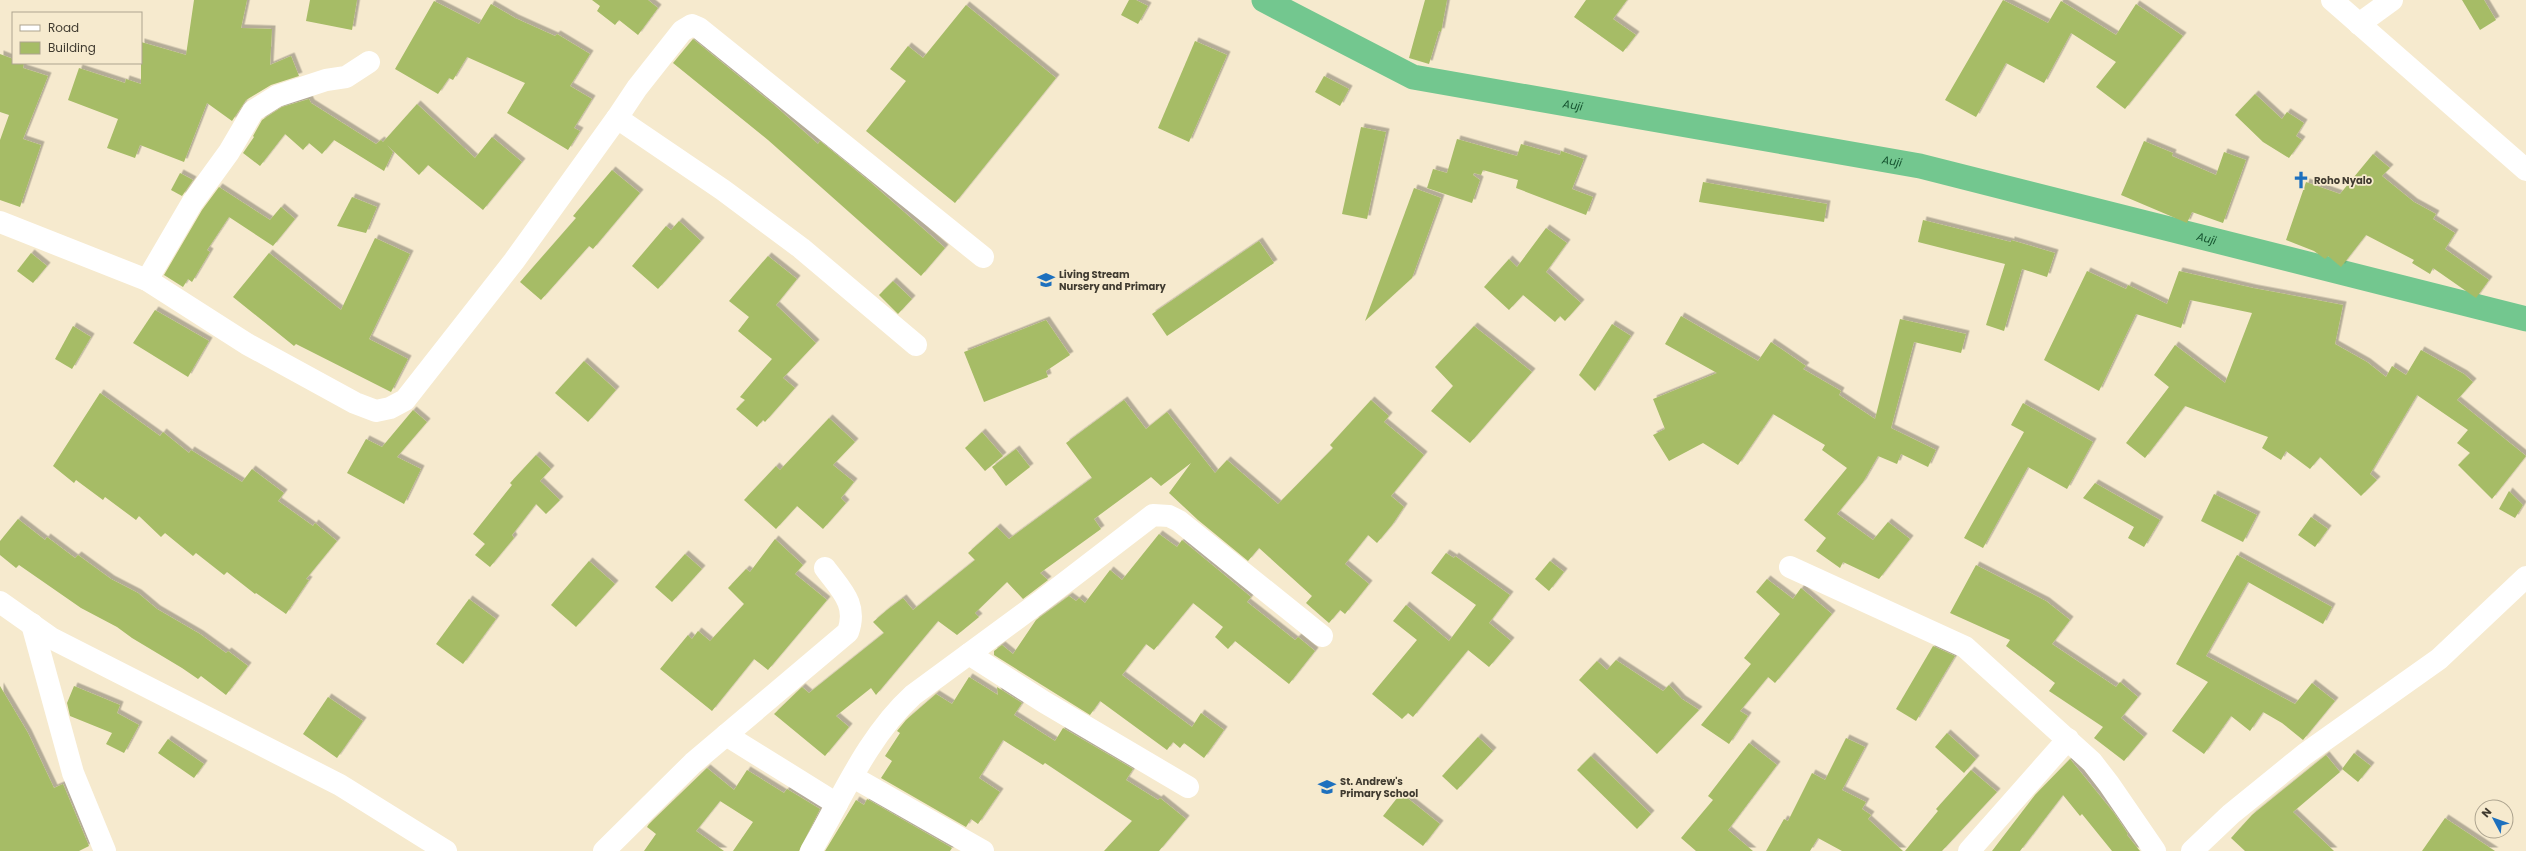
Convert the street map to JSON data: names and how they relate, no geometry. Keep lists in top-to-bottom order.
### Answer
{
  "water": ["Auji"],
  "places": {
    "church": ["Roho Nyalo"],
    "school or university": ["Living Stream Nursery and Primary", "St. Andrew's Primary School"]
  },
  "legend": ["Road", "Building"],
  "north": "top left"
}
